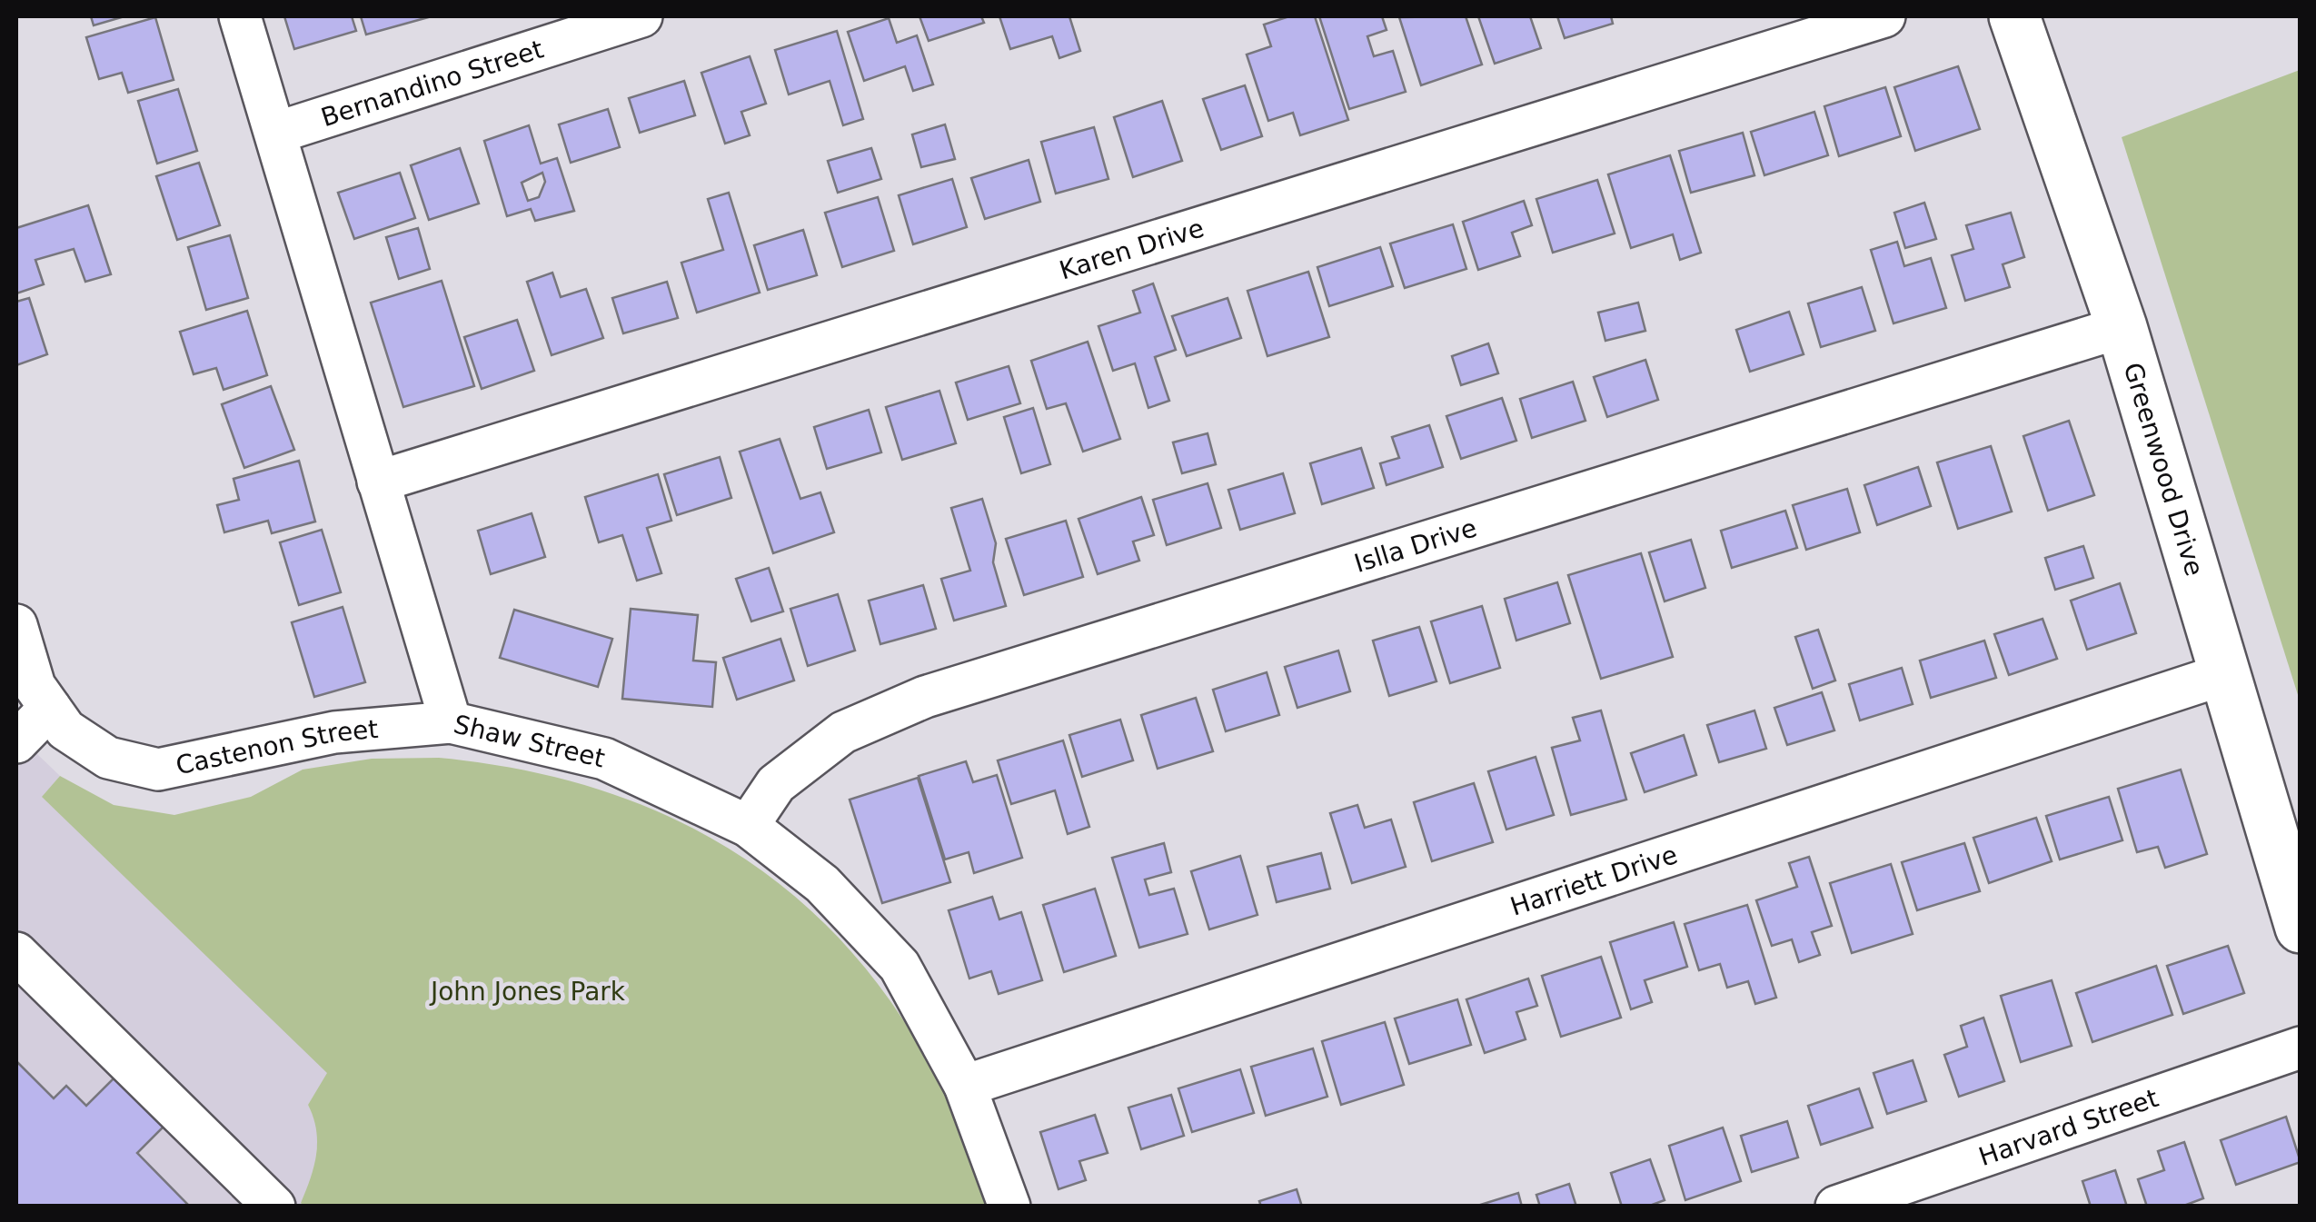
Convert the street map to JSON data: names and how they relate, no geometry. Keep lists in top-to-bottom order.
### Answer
{
  "streets": {
    "main road": ["Greenwood Drive"],
    "street": [
      "Bernandino Street",
      "Karen Drive",
      "Islla Drive",
      "Shaw Street",
      "Castenon Street",
      "Harriett Drive",
      "Harvard Street"
    ]
  },
  "crossings": [
    ["Bernandino Street", "Shaw Street"],
    ["Karen Drive", "Shaw Street"],
    ["Greenwood Drive", "Islla Drive"],
    ["Greenwood Drive", "Harriett Drive"],
    ["Islla Drive", "Shaw Street"],
    ["Shaw Street", "Castenon Street"],
    ["Shaw Street", "Harriett Drive"]
  ],
  "parks": ["John Jones Park"]
}
